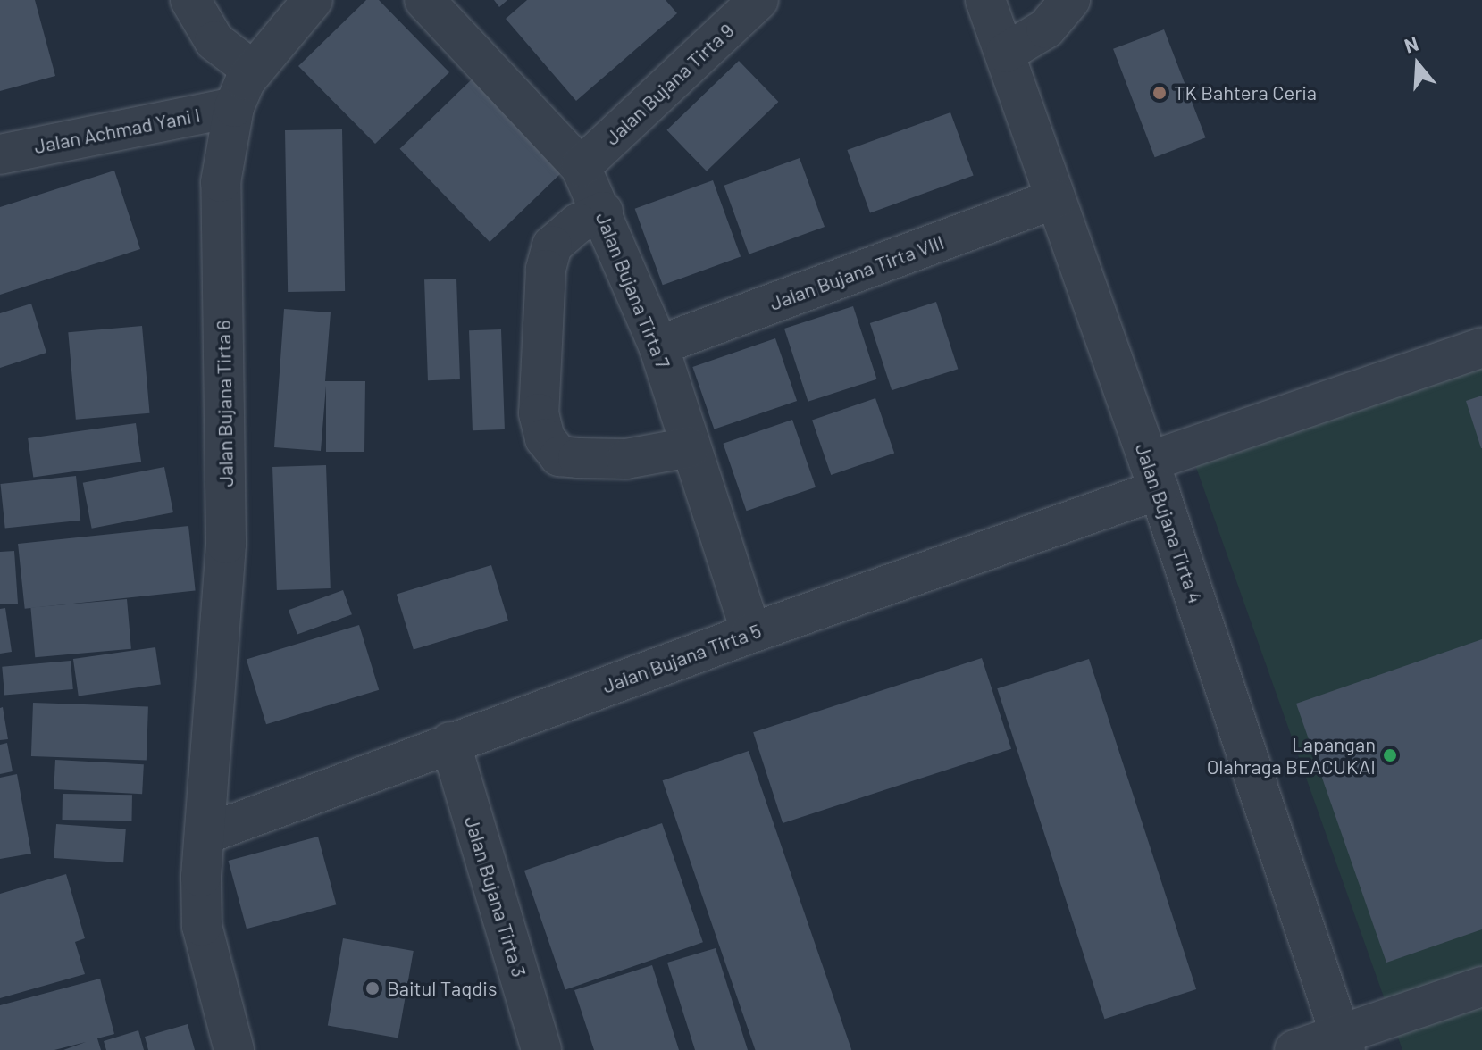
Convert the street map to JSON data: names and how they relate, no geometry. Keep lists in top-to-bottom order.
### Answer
{
  "streets": {
    "street": [
      "Jalan Bujana Tirta 9",
      "Jalan Achmad Yani I",
      "Jalan Bujana Tirta VIII",
      "Jalan Bujana Tirta 7",
      "Jalan Bujana Tirta 6",
      "Jalan Bujana Tirta 4",
      "Jalan Bujana Tirta 5",
      "Jalan Bujana Tirta 3"
    ]
  },
  "crossings": [
    ["Jalan Bujana Tirta 9", "Jalan Bujana Tirta 7"],
    ["Jalan Achmad Yani I", "Jalan Bujana Tirta 6"],
    ["Jalan Bujana Tirta VIII", "Jalan Bujana Tirta 7"],
    ["Jalan Bujana Tirta VIII", "Jalan Bujana Tirta 4"],
    ["Jalan Bujana Tirta 7", "Jalan Bujana Tirta 5"],
    ["Jalan Bujana Tirta 6", "Jalan Bujana Tirta 5"],
    ["Jalan Bujana Tirta 4", "Jalan Bujana Tirta 5"],
    ["Jalan Bujana Tirta 5", "Jalan Bujana Tirta 3"]
  ],
  "places": ["TK Bahtera Ceria", "Lapangan Olahraga BEACUKAI", "Baitul Taqdis"],
  "north": "top"
}
